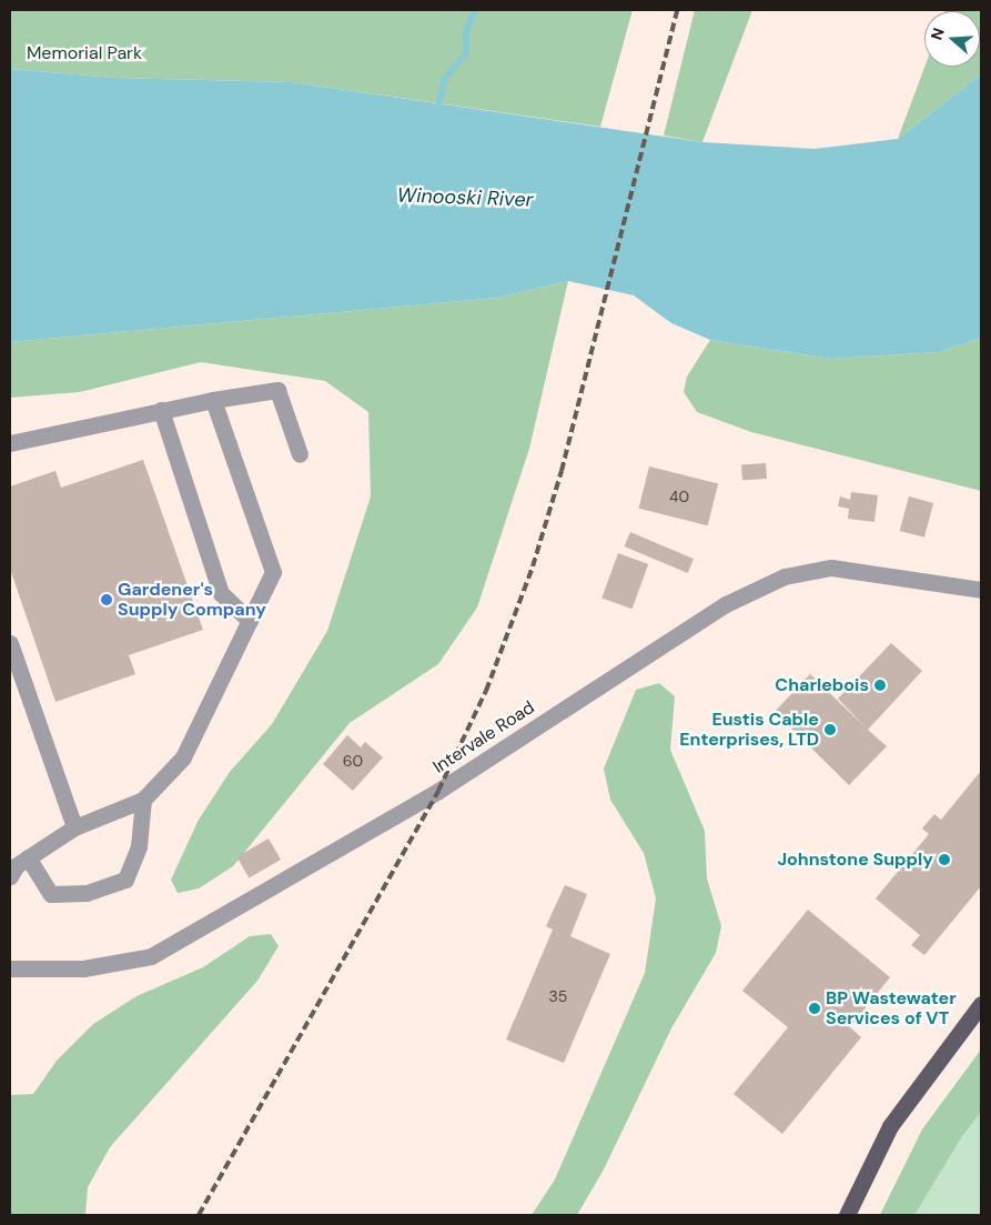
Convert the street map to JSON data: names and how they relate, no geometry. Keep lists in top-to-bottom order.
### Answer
{
  "streets": {
    "street": ["Intervale Road"]
  },
  "water": ["Winooski River"],
  "parks": ["Memorial Park"],
  "places": [
    "Gardener's Supply Company",
    "Charlebois",
    "Eustis Cable Enterprises, LTD",
    "Johnstone Supply",
    "BP Wastewater Services of VT"
  ],
  "house_numbers": ["40", "60", "35"],
  "north": "left"
}
